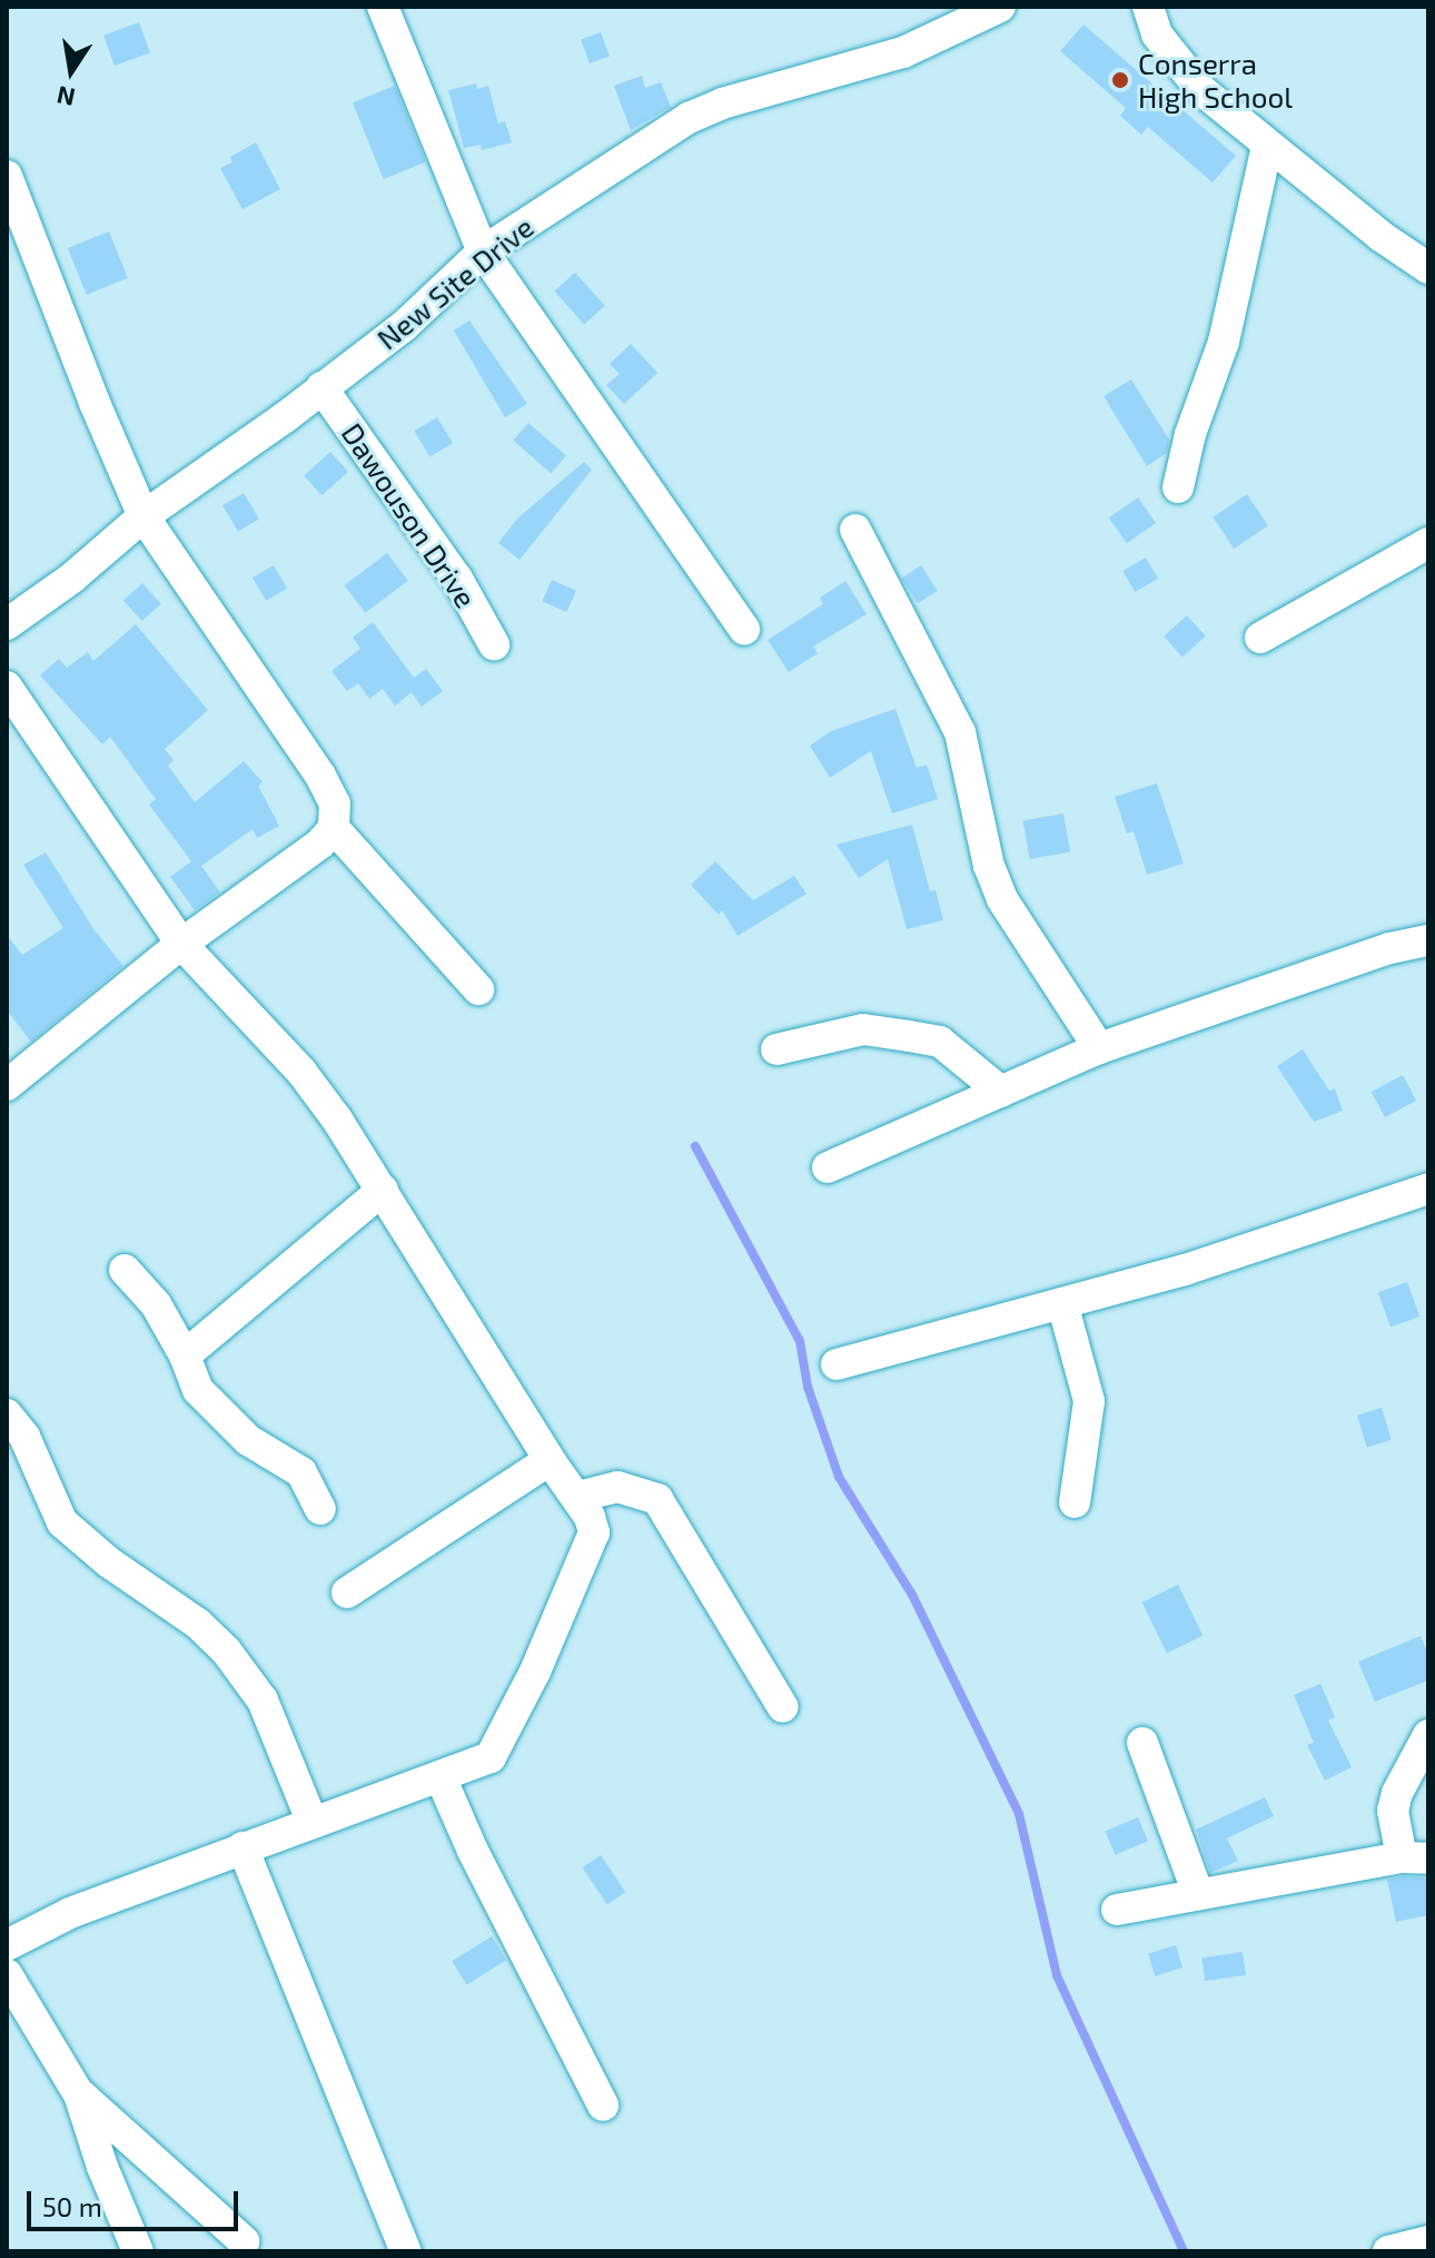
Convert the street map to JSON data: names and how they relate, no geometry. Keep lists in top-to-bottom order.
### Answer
{
  "streets": {
    "street": ["New Site Drive", "Dawouson Drive"]
  },
  "crossings": [
    ["New Site Drive", "Dawouson Drive"]
  ],
  "places": ["Conserra High School"],
  "scale_bar": "50 m",
  "north": "bottom"
}
